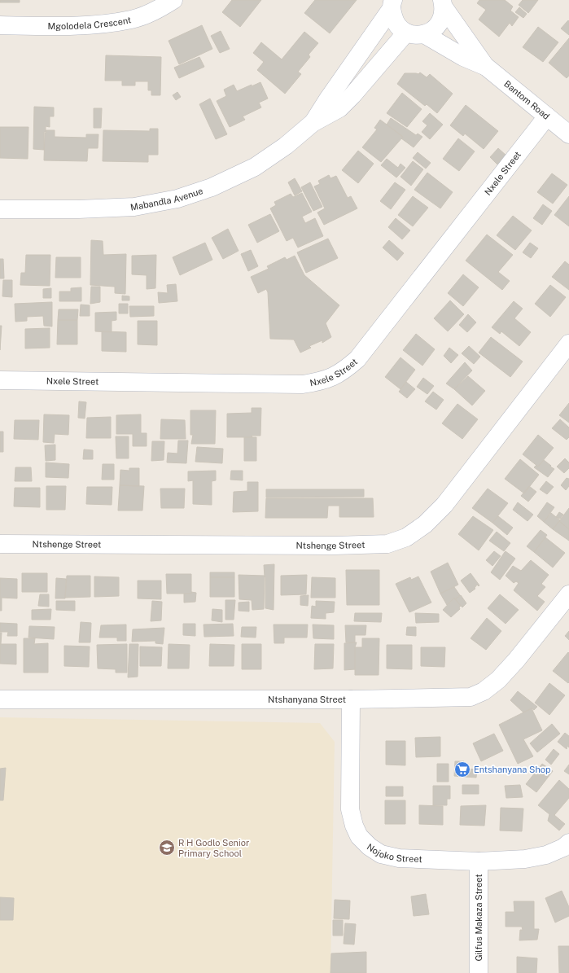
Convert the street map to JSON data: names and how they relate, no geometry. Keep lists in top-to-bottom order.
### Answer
{
  "streets": {
    "street": [
      "Mgolodela Crescent",
      "Bantom Road",
      "Nxele Street",
      "Mabandla Avenue",
      "Ntshenge Street",
      "Ntshanyana Street",
      "Nojoko Street",
      "Gilfus Makaza Street"
    ]
  },
  "crossings": [
    ["Bantom Road", "Nxele Street"],
    ["Ntshanyana Street", "Nojoko Street"],
    ["Nojoko Street", "Gilfus Makaza Street"]
  ],
  "places": {
    "supermarket": ["Entshanyana Shop"],
    "school or university": ["R H Godlo Senior Primary School"]
  }
}
